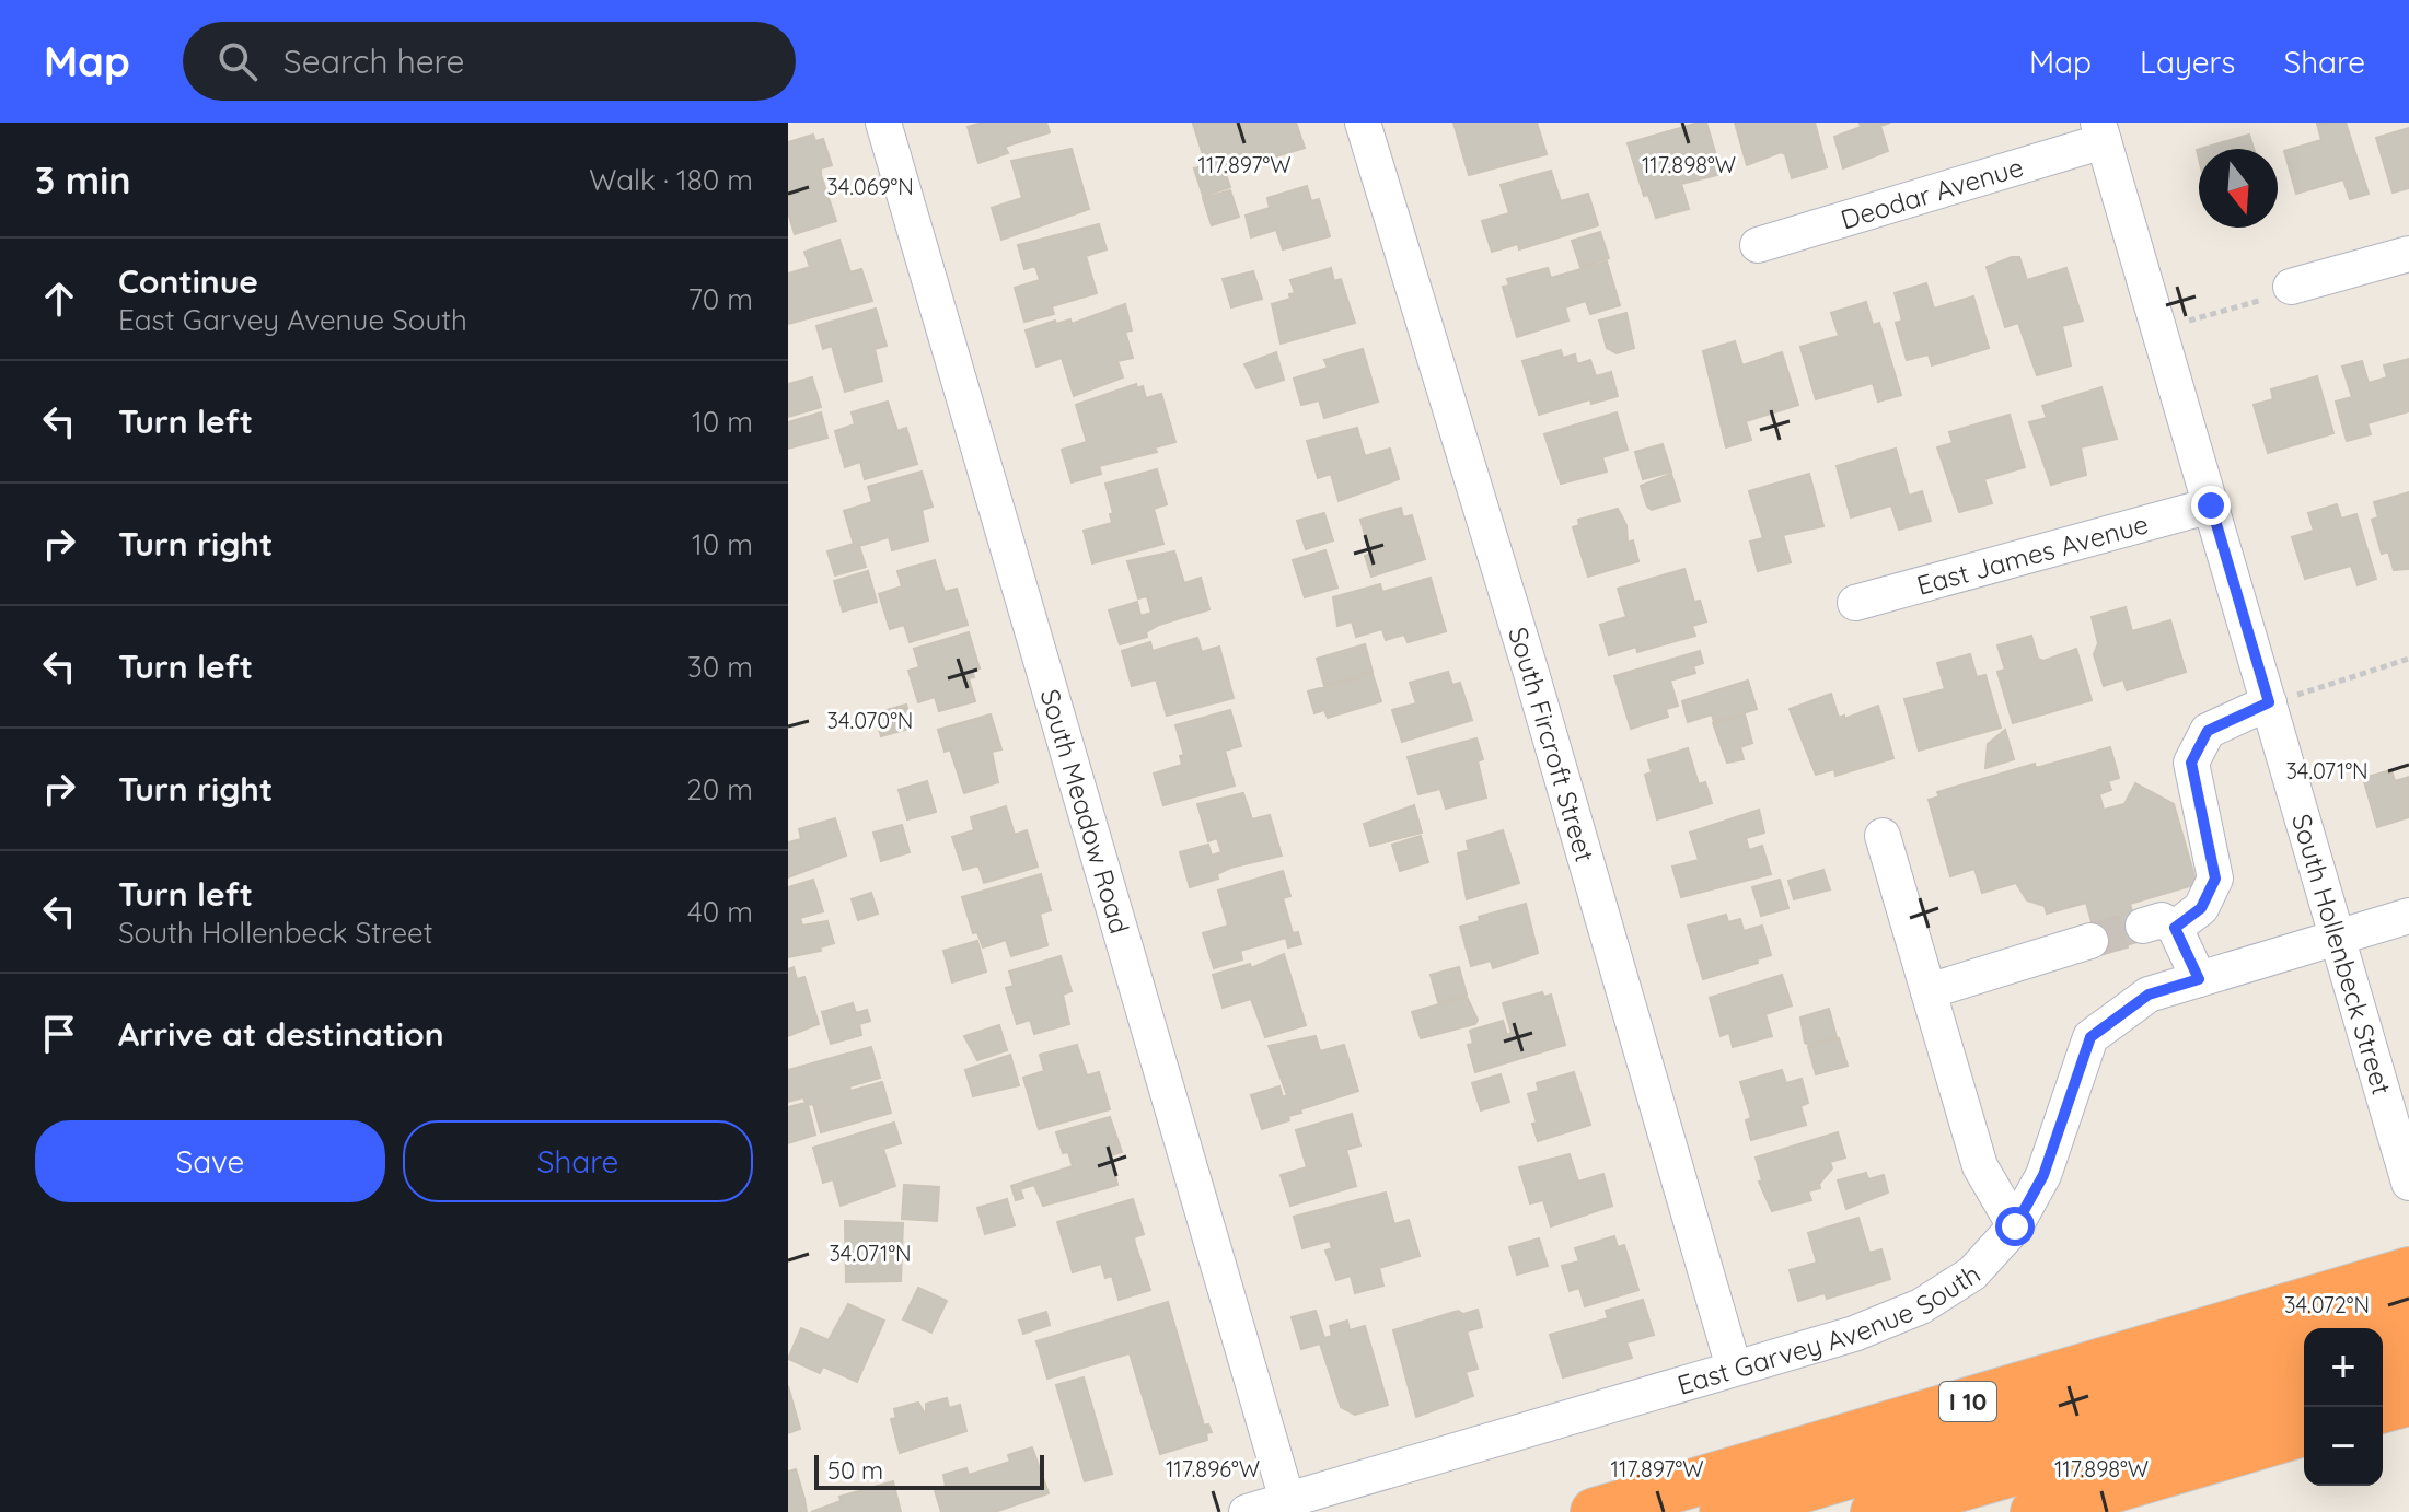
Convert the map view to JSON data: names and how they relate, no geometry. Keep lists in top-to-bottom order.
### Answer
{
  "streets": {
    "highway": ["I 10"],
    "street": [
      "Deodar Avenue",
      "East James Avenue",
      "South Fircroft Street",
      "South Meadow Road",
      "South Hollenbeck Street",
      "East Garvey Avenue South"
    ]
  },
  "crossings": [
    ["Deodar Avenue", "South Hollenbeck Street"],
    ["East James Avenue", "South Hollenbeck Street"],
    ["South Fircroft Street", "East Garvey Avenue South"],
    ["South Meadow Road", "East Garvey Avenue South"],
    ["South Hollenbeck Street", "East Garvey Avenue South"]
  ],
  "scale_bar": "50 m",
  "north": "bottom",
  "page": {
    "header": "Map",
    "search": "Search here",
    "nav": ["Map", "Layers", "Share"],
    "heading": ["3 min", "Walk · 180 m"],
    "list": [
      ["Continue", "East Garvey Avenue South", "70 m"],
      ["Turn left", "10 m"],
      ["Turn right", "10 m"],
      ["Turn left", "30 m"],
      ["Turn right", "20 m"],
      ["Turn left", "South Hollenbeck Street", "40 m"],
      "Arrive at destination"
    ],
    "buttons": ["Save", "Share"],
    "map_buttons": ["+", "−"],
    "scale": "50 m"
  },
  "coordinates": [
    "117.897°W",
    "117.898°W",
    "34.069°N",
    "34.070°N",
    "34.071°N",
    "34.072°N",
    "117.896°W"
  ]
}
